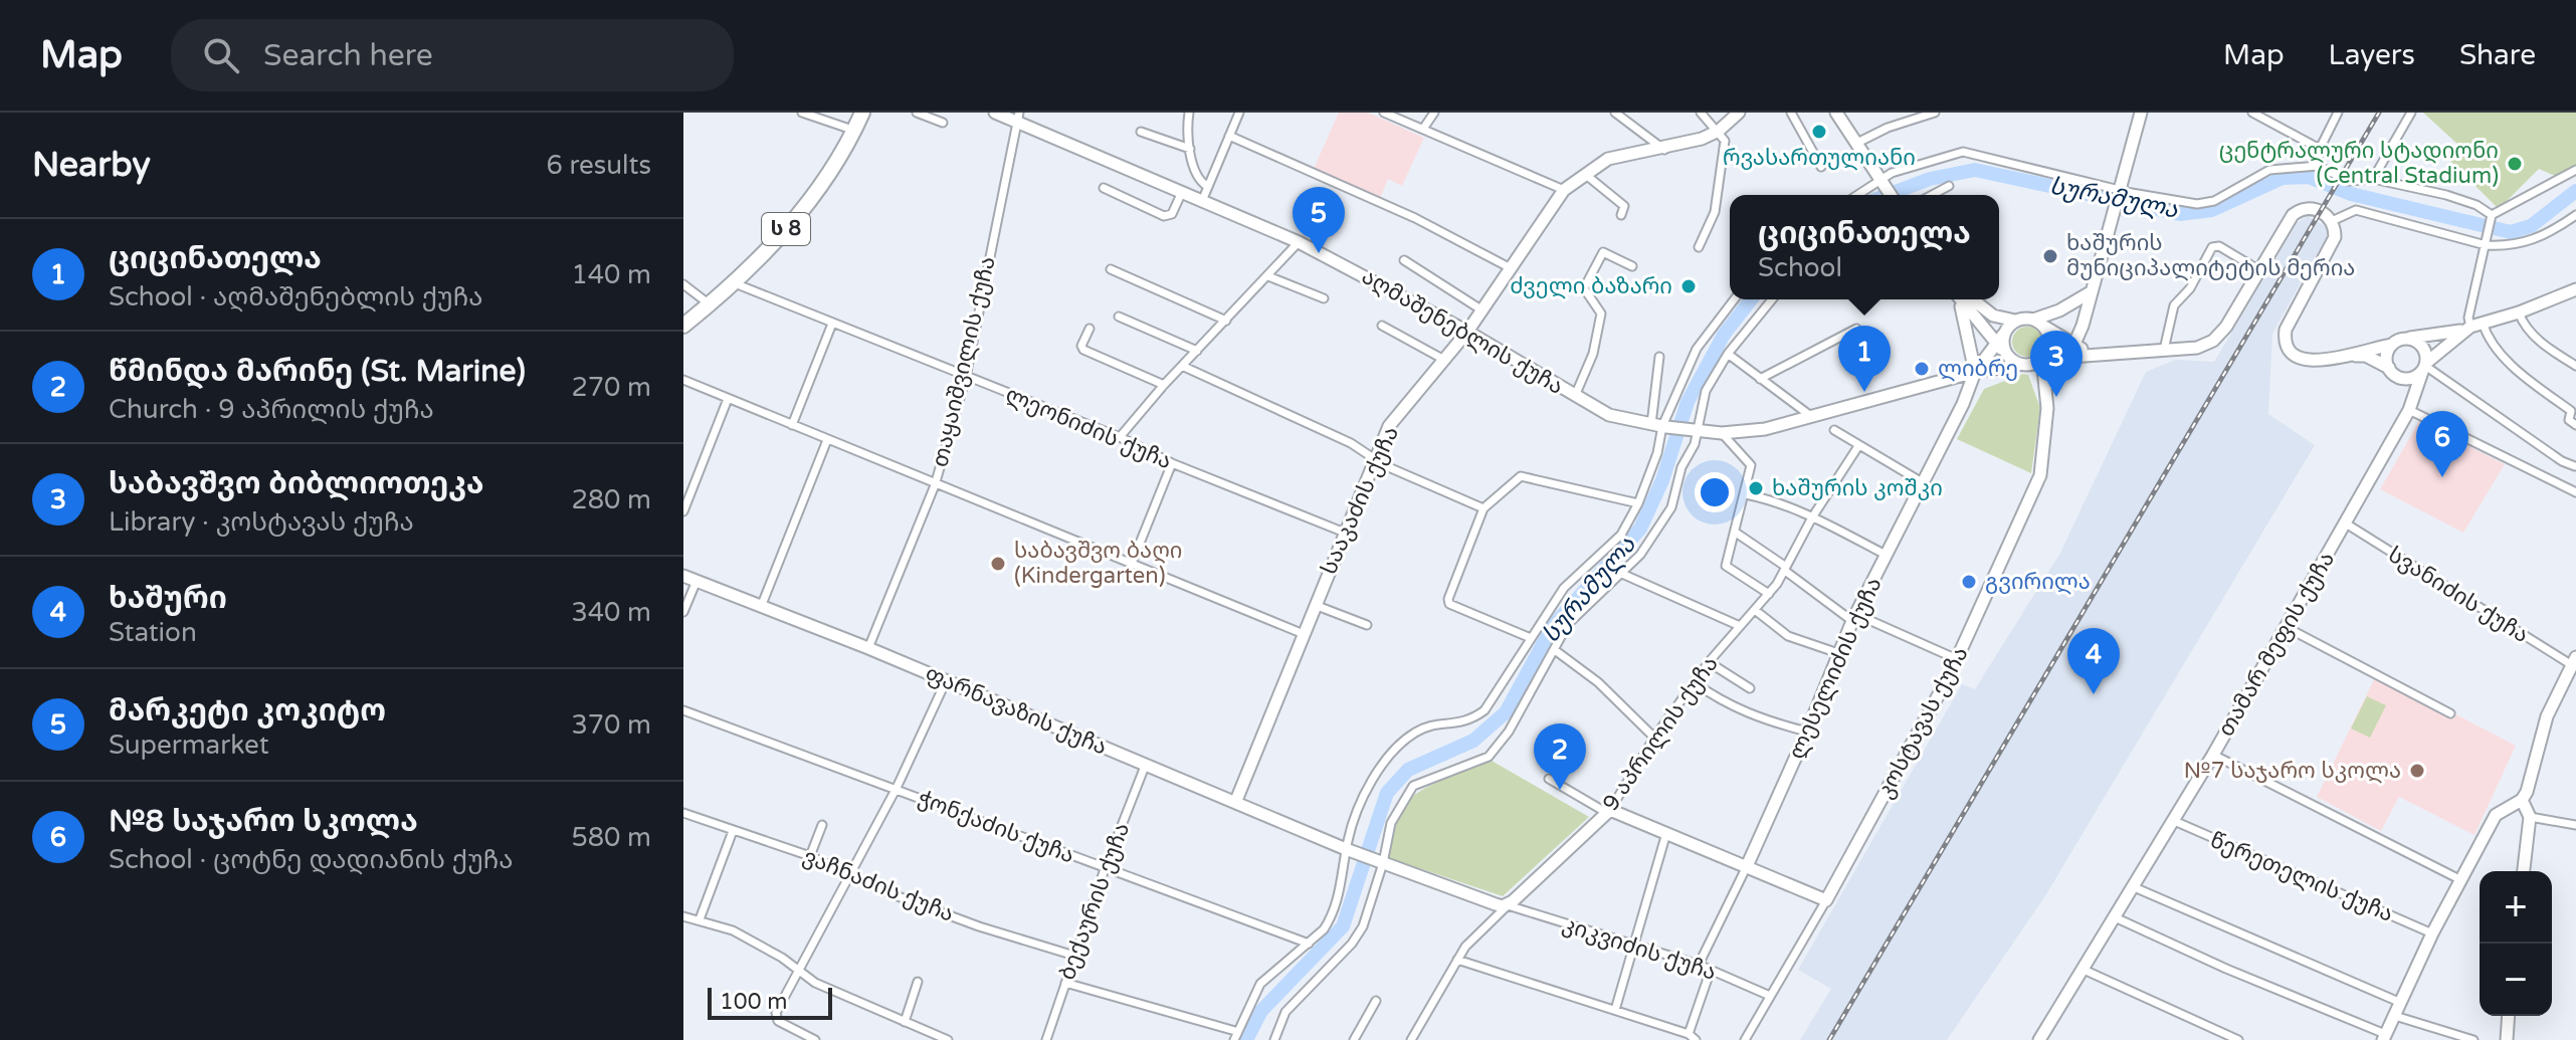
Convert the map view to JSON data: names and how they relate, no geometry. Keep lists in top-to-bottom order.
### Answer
{
  "streets": {
    "highway": ["ს 8"],
    "street": [
      "აღმაშენებლის ქუჩა",
      "თაყაიშვილის ქუჩა",
      "ლეონიძის ქუჩა",
      "სააკაძის ქუჩა",
      "სვანიძის ქუჩა",
      "თამარ მეფის ქუჩა",
      "ლესელიძის ქუჩა",
      "ფარნავაზის ქუჩა",
      "კოსტავას ქუჩა",
      "9 აპრილის ქუჩა",
      "ჭონქაძის ქუჩა",
      "წერეთელის ქუჩა",
      "ვაჩნაძის ქუჩა",
      "ბექაურის ქუჩა",
      "კიკვიძის ქუჩა"
    ]
  },
  "crossings": [
    ["ს 8", "ლეონიძის ქუჩა"],
    ["აღმაშენებლის ქუჩა", "თაყაიშვილის ქუჩა"],
    ["აღმაშენებლის ქუჩა", "სააკაძის ქუჩა"],
    ["თაყაიშვილის ქუჩა", "ლეონიძის ქუჩა"],
    ["თაყაიშვილის ქუჩა", "ფარნავაზის ქუჩა"],
    ["ლეონიძის ქუჩა", "სააკაძის ქუჩა"],
    ["სააკაძის ქუჩა", "ფარნავაზის ქუჩა"],
    ["სვანიძის ქუჩა", "თამარ მეფის ქუჩა"],
    ["თამარ მეფის ქუჩა", "წერეთელის ქუჩა"],
    ["ლესელიძის ქუჩა", "კიკვიძის ქუჩა"],
    ["ფარნავაზის ქუჩა", "ბექაურის ქუჩა"],
    ["კოსტავას ქუჩა", "კიკვიძის ქუჩა"],
    ["9 აპრილის ქუჩა", "კიკვიძის ქუჩა"],
    ["ჭონქაძის ქუჩა", "ბექაურის ქუჩა"],
    ["ვაჩნაძის ქუჩა", "ბექაურის ქუჩა"]
  ],
  "water": ["სურამულა"],
  "places": [
    "რვასართულიანი",
    "ცენტრალური სტადიონი (Central Stadium)",
    "ხაშურის მუნიციპალიტეტის მერია",
    "ძველი ბაზარი",
    "ლიბრე",
    "ხაშურის კოშკი",
    "საბავშვო ბაღი (Kindergarten)",
    "გვირილა",
    "№7 საჯარო სკოლა"
  ],
  "scale_bar": "100 m",
  "page": {
    "header": "Map",
    "search": "Search here",
    "nav": ["Map", "Layers", "Share"],
    "heading": ["Nearby", "6 results"],
    "pins": [
      "5",
      "1",
      "3",
      "6",
      "4",
      "2"
    ],
    "popup": ["ციცინათელა", "School"],
    "list": [
      {
        "mark": "1",
        "name": "ციცინათელა",
        "note": "School · აღმაშენებლის ქუჩა",
        "value": "140 m"
      },
      {
        "mark": "2",
        "name": "წმინდა მარინე (St. Marine)",
        "note": "Church · 9 აპრილის ქუჩა",
        "value": "270 m"
      },
      {
        "mark": "3",
        "name": "საბავშვო ბიბლიოთეკა",
        "note": "Library · კოსტავას ქუჩა",
        "value": "280 m"
      },
      {
        "mark": "4",
        "name": "ხაშური",
        "note": "Station",
        "value": "340 m"
      },
      {
        "mark": "5",
        "name": "მარკეტი კოკიტო",
        "note": "Supermarket",
        "value": "370 m"
      },
      {
        "mark": "6",
        "name": "№8 საჯარო სკოლა",
        "note": "School · ცოტნე დადიანის ქუჩა",
        "value": "580 m"
      }
    ],
    "map_buttons": ["+", "−"],
    "scale": "100 m"
  }
}
